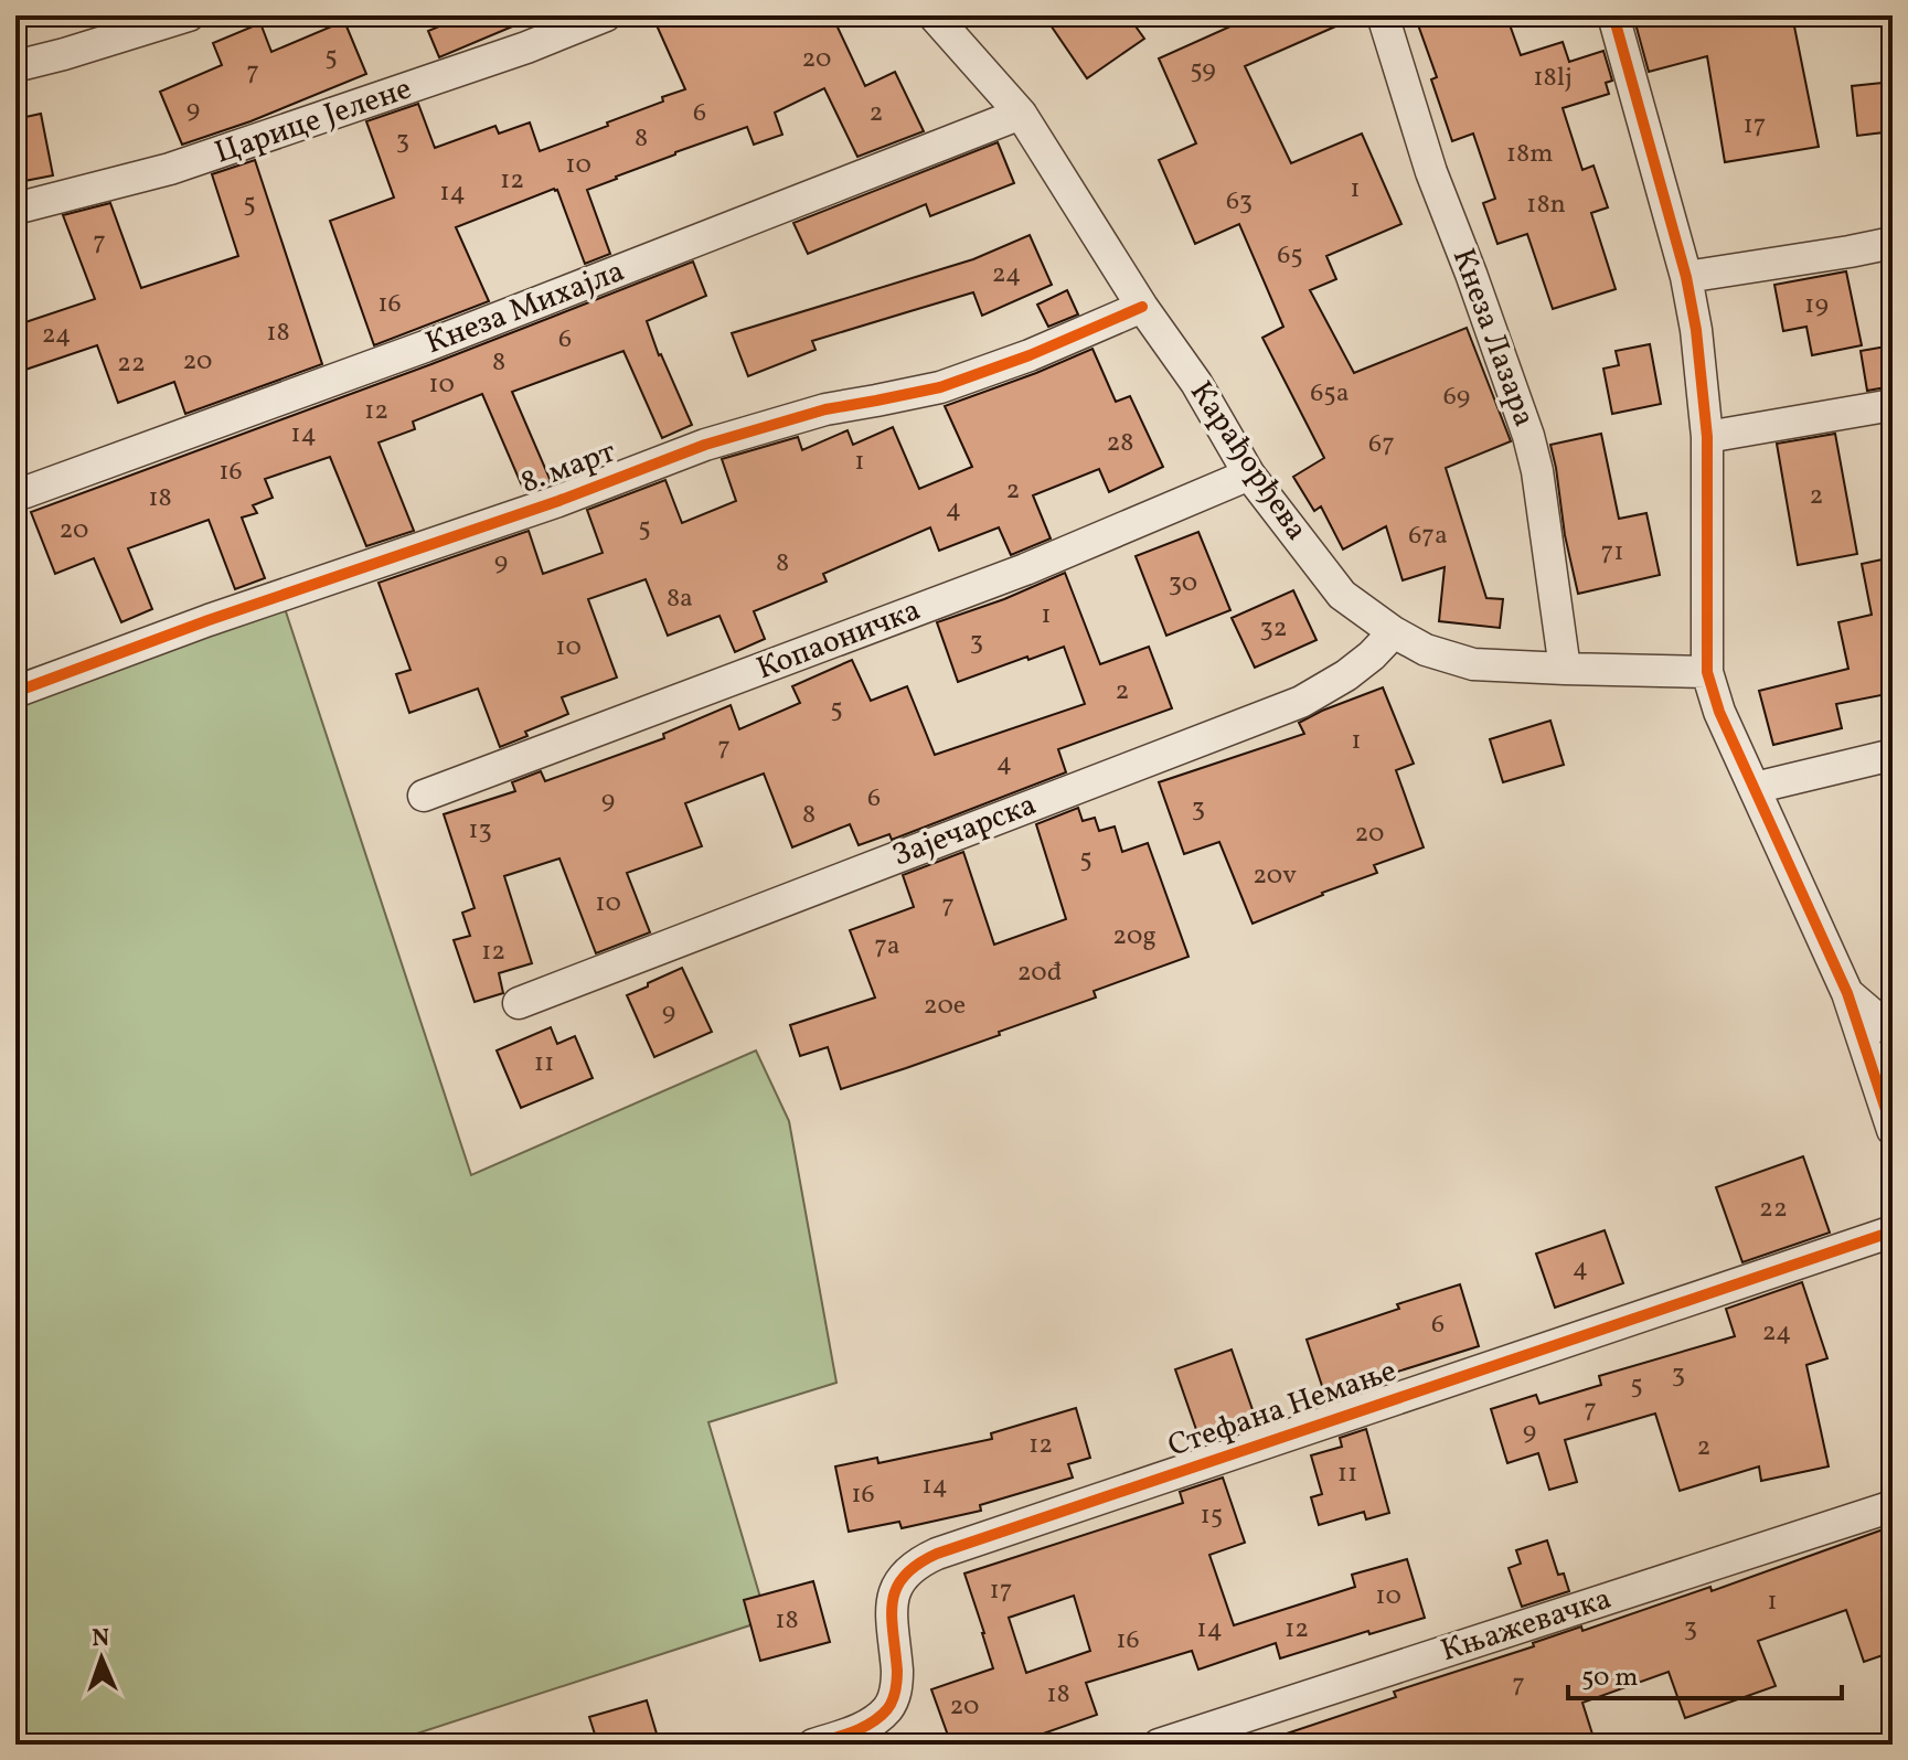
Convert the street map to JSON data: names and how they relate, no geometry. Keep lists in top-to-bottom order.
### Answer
{
  "streets": {
    "street": [
      "Царице Јелене",
      "Кнеза Михајла",
      "Кнеза Лазара",
      "Карађорђева",
      "8. март",
      "Копаоничка",
      "Зајечарска",
      "Стефана Немање",
      "Књажевачка"
    ]
  },
  "crossings": [
    ["Кнеза Михајла", "Карађорђева"],
    ["Кнеза Лазара", "Карађорђева"],
    ["Карађорђева", "8. март"],
    ["Карађорђева", "Копаоничка"],
    ["Карађорђева", "Зајечарска"]
  ],
  "house_numbers": [
    "5",
    "20",
    "59",
    "7",
    "18lj",
    "9",
    "6",
    "2",
    "17",
    "8",
    "3",
    "18m",
    "10",
    "12",
    "1",
    "14",
    "63",
    "5",
    "18n",
    "7",
    "65",
    "24",
    "16",
    "19",
    "18",
    "24",
    "6",
    "20",
    "8",
    "22",
    "10",
    "65a",
    "69",
    "12",
    "14",
    "28",
    "67",
    "1",
    "16",
    "2",
    "2",
    "18",
    "4",
    "5",
    "20",
    "67a",
    "71",
    "9",
    "8",
    "30",
    "8a",
    "1",
    "32",
    "3",
    "10",
    "2",
    "5",
    "1",
    "7",
    "4",
    "6",
    "9",
    "3",
    "8",
    "13",
    "20",
    "5",
    "20v",
    "10",
    "7",
    "20g",
    "7a",
    "12",
    "20đ",
    "20e",
    "9",
    "11",
    "22",
    "4",
    "6",
    "24",
    "3",
    "5",
    "7",
    "9",
    "12",
    "2",
    "11",
    "14",
    "16",
    "15",
    "17",
    "10",
    "1",
    "18",
    "3",
    "14",
    "12",
    "16",
    "7",
    "18",
    "20"
  ],
  "scale_bar": "50 m",
  "north": "top"
}
